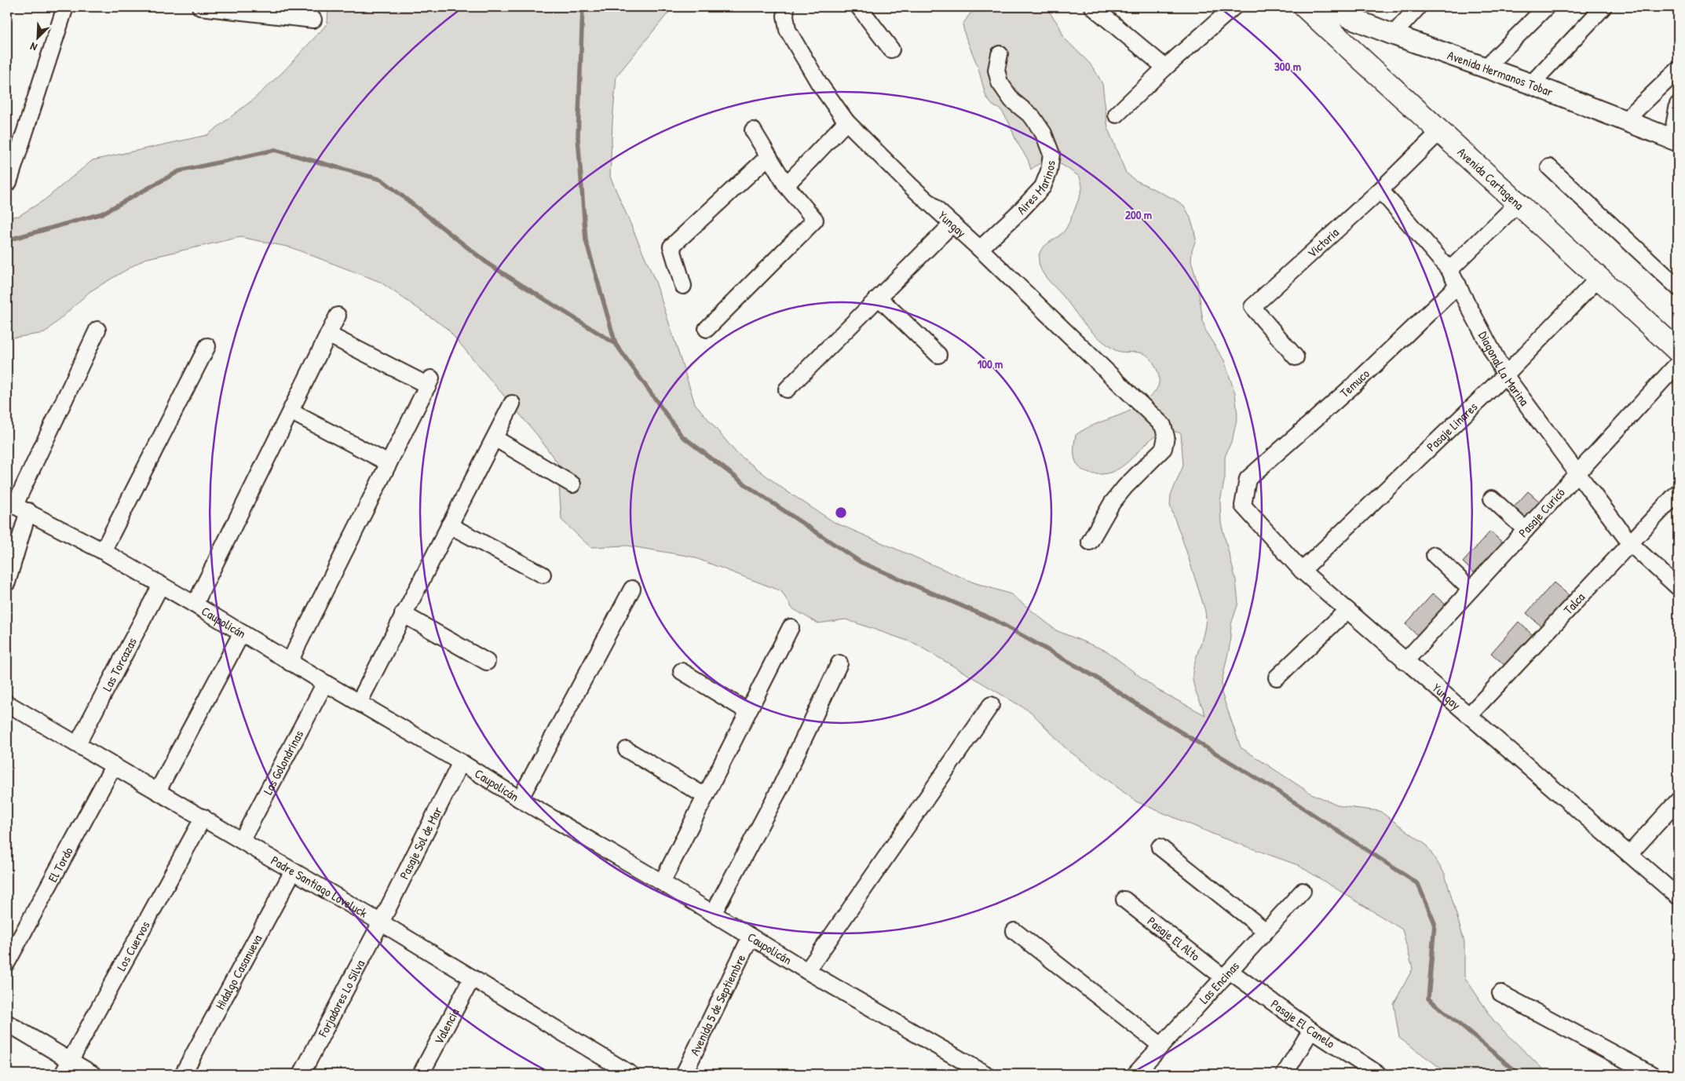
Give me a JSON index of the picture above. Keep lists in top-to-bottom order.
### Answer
{
  "streets": {
    "main road": ["Avenida Cartagena"],
    "street": [
      "Avenida Hermanos Tobar",
      "Aires Marinos",
      "Yungay",
      "Victoria",
      "Diagonal La Marina",
      "Temuco",
      "Pasaje Linares",
      "Pasaje Curicó",
      "Talca",
      "Caupolicán",
      "Las Torcazas",
      "Las Golondrinas",
      "Pasaje Sol de Mar",
      "El Tordo",
      "Padre Santiago Loveluck",
      "Pasaje El Alto",
      "Los Cuervos",
      "Hidalgo Casanueva",
      "Las Encinas",
      "Forjadores Lo Silva",
      "Avenida 5 de Septiembre",
      "Pasaje El Canelo",
      "Valencia"
    ]
  },
  "crossings": [
    ["Avenida Cartagena", "Victoria"],
    ["Avenida Cartagena", "Pasaje Linares"],
    ["Aires Marinos", "Yungay"],
    ["Yungay", "Temuco"],
    ["Yungay", "Pasaje Linares"],
    ["Yungay", "Pasaje Curicó"],
    ["Yungay", "Talca"],
    ["Victoria", "Diagonal La Marina"],
    ["Diagonal La Marina", "Temuco"],
    ["Diagonal La Marina", "Pasaje Linares"],
    ["Diagonal La Marina", "Pasaje Curicó"],
    ["Diagonal La Marina", "Talca"],
    ["Caupolicán", "Las Torcazas"],
    ["Caupolicán", "Las Golondrinas"],
    ["Caupolicán", "Pasaje Sol de Mar"],
    ["Caupolicán", "Avenida 5 de Septiembre"],
    ["Las Torcazas", "Padre Santiago Loveluck"],
    ["Las Golondrinas", "Padre Santiago Loveluck"],
    ["Pasaje Sol de Mar", "Padre Santiago Loveluck"],
    ["Pasaje Sol de Mar", "Forjadores Lo Silva"],
    ["El Tordo", "Padre Santiago Loveluck"],
    ["Padre Santiago Loveluck", "Los Cuervos"],
    ["Padre Santiago Loveluck", "Hidalgo Casanueva"],
    ["Padre Santiago Loveluck", "Forjadores Lo Silva"],
    ["Padre Santiago Loveluck", "Valencia"],
    ["Pasaje El Alto", "Las Encinas"],
    ["Pasaje El Alto", "Pasaje El Canelo"],
    ["Las Encinas", "Pasaje El Canelo"]
  ],
  "north": "bottom left",
  "rings": ["300 m", "200 m", "100 m"]
}
